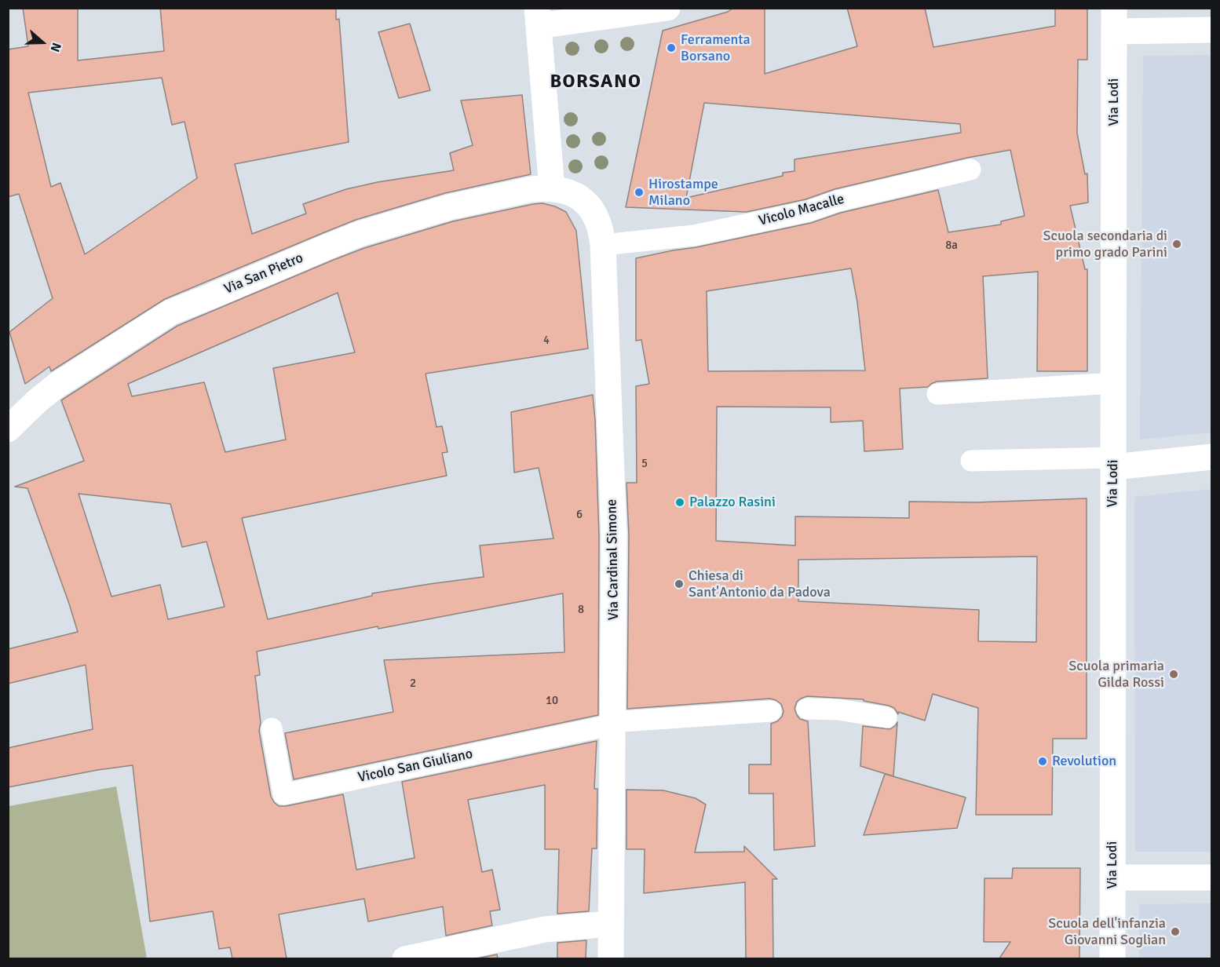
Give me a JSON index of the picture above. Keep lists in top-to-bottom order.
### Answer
{
  "streets": {
    "street": ["Via Lodi", "Via San Pietro", "Via Cardinal Simone"],
    "lane": ["Vicolo Macalle", "Vicolo San Giuliano"]
  },
  "crossings": [
    ["Vicolo Macalle", "Via Cardinal Simone"],
    ["Via San Pietro", "Via Cardinal Simone"],
    ["Via Cardinal Simone", "Vicolo San Giuliano"]
  ],
  "districts": ["BORSANO"],
  "places": [
    "Ferramenta Borsano",
    "Hirostampe Milano",
    "Scuola secondaria di primo grado Parini",
    "Palazzo Rasini",
    "Chiesa di Sant'Antonio da Padova",
    "Scuola primaria Gilda Rossi",
    "Revolution",
    "Scuola dell'infanzia Giovanni Soglian"
  ],
  "house_numbers": [
    "8a",
    "4",
    "5",
    "6",
    "8",
    "2",
    "10"
  ],
  "north": "right"
}
